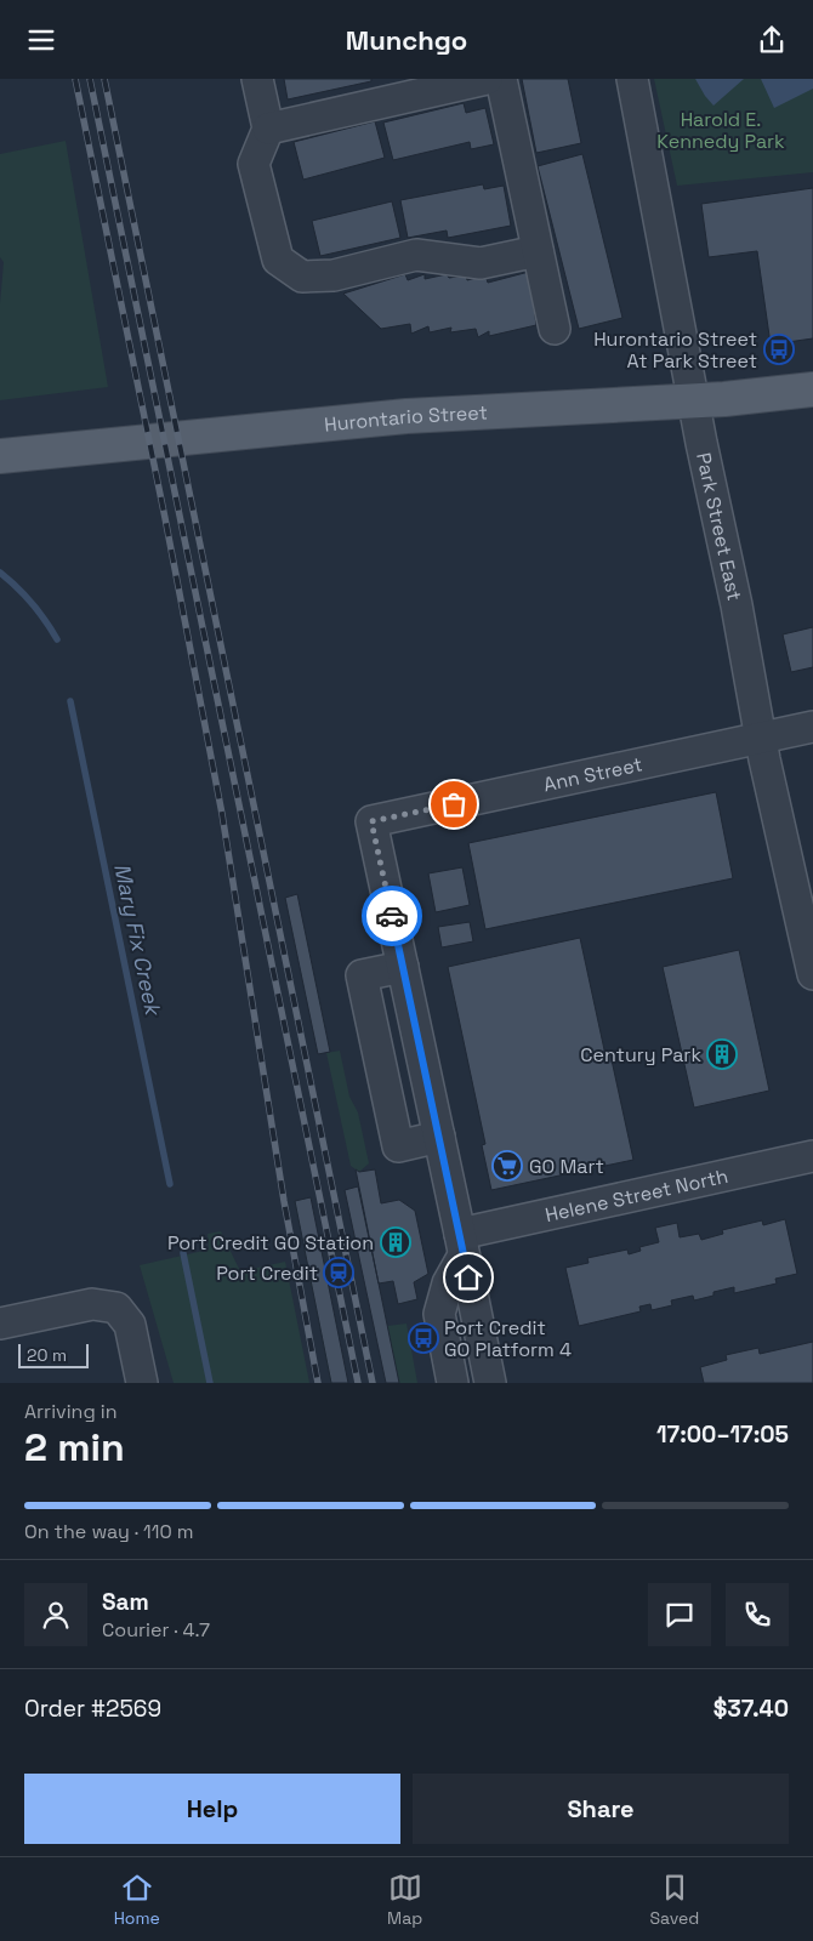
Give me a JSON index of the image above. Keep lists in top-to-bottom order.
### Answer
{
  "streets": {
    "main road": ["Hurontario Street"],
    "street": ["Park Street East", "Ann Street", "Helene Street North"]
  },
  "crossings": [
    ["Hurontario Street", "Park Street East"],
    ["Park Street East", "Ann Street"]
  ],
  "water": ["Mary Fix Creek"],
  "parks": ["Harold E. Kennedy Park"],
  "places": {
    "bus stop": ["Hurontario Street At Park Street", "Port Credit GO Platform 4"],
    "building": ["Century Park", "Port Credit GO Station"],
    "supermarket": ["GO Mart"],
    "station": ["Port Credit"]
  },
  "scale_bar": "20 m",
  "page": {
    "header": "Munchgo",
    "scale": "20 m",
    "heading": ["2 min", "Arriving in", "17:00–17:05"],
    "panel": [
      "Sam",
      "Courier · 4.7",
      "Order #2569",
      "$37.40"
    ],
    "bar": "On the way · 110 m",
    "buttons": ["Help", "Share"],
    "tabs": ["Home", "Map", "Saved"]
  }
}
